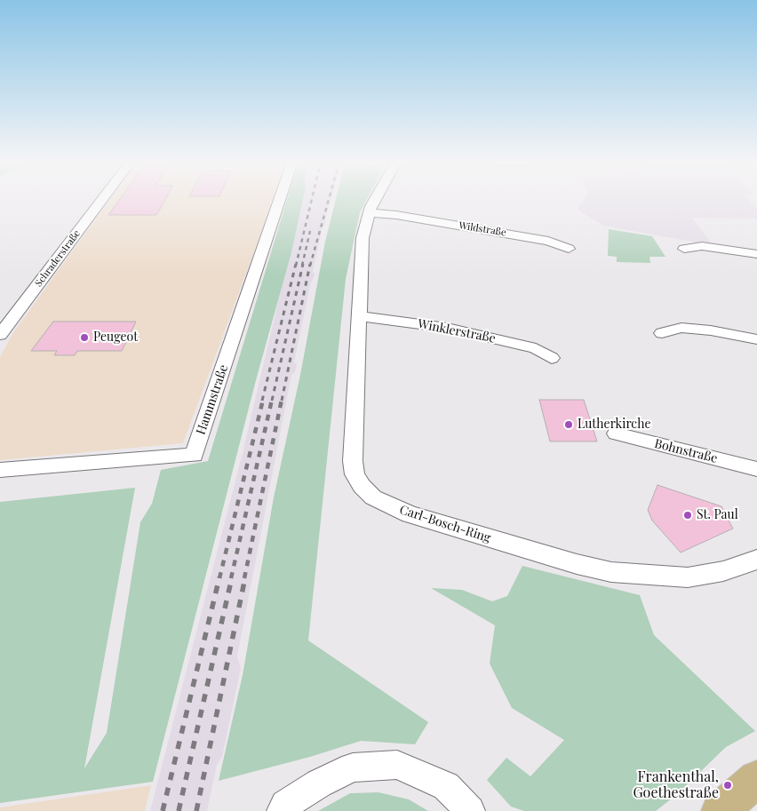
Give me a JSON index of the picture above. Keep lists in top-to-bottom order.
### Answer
{
  "streets": {
    "street": [
      "Wildstraße",
      "Schraderstraße",
      "Winklerstraße",
      "Hammstraße",
      "Bohnstraße",
      "Carl-Bosch-Ring"
    ]
  },
  "crossings": [
    ["Wildstraße", "Carl-Bosch-Ring"],
    ["Winklerstraße", "Carl-Bosch-Ring"]
  ],
  "places": [
    "Peugeot",
    "Lutherkirche",
    "St. Paul",
    "Frankenthal, Goethestraße"
  ]
}
